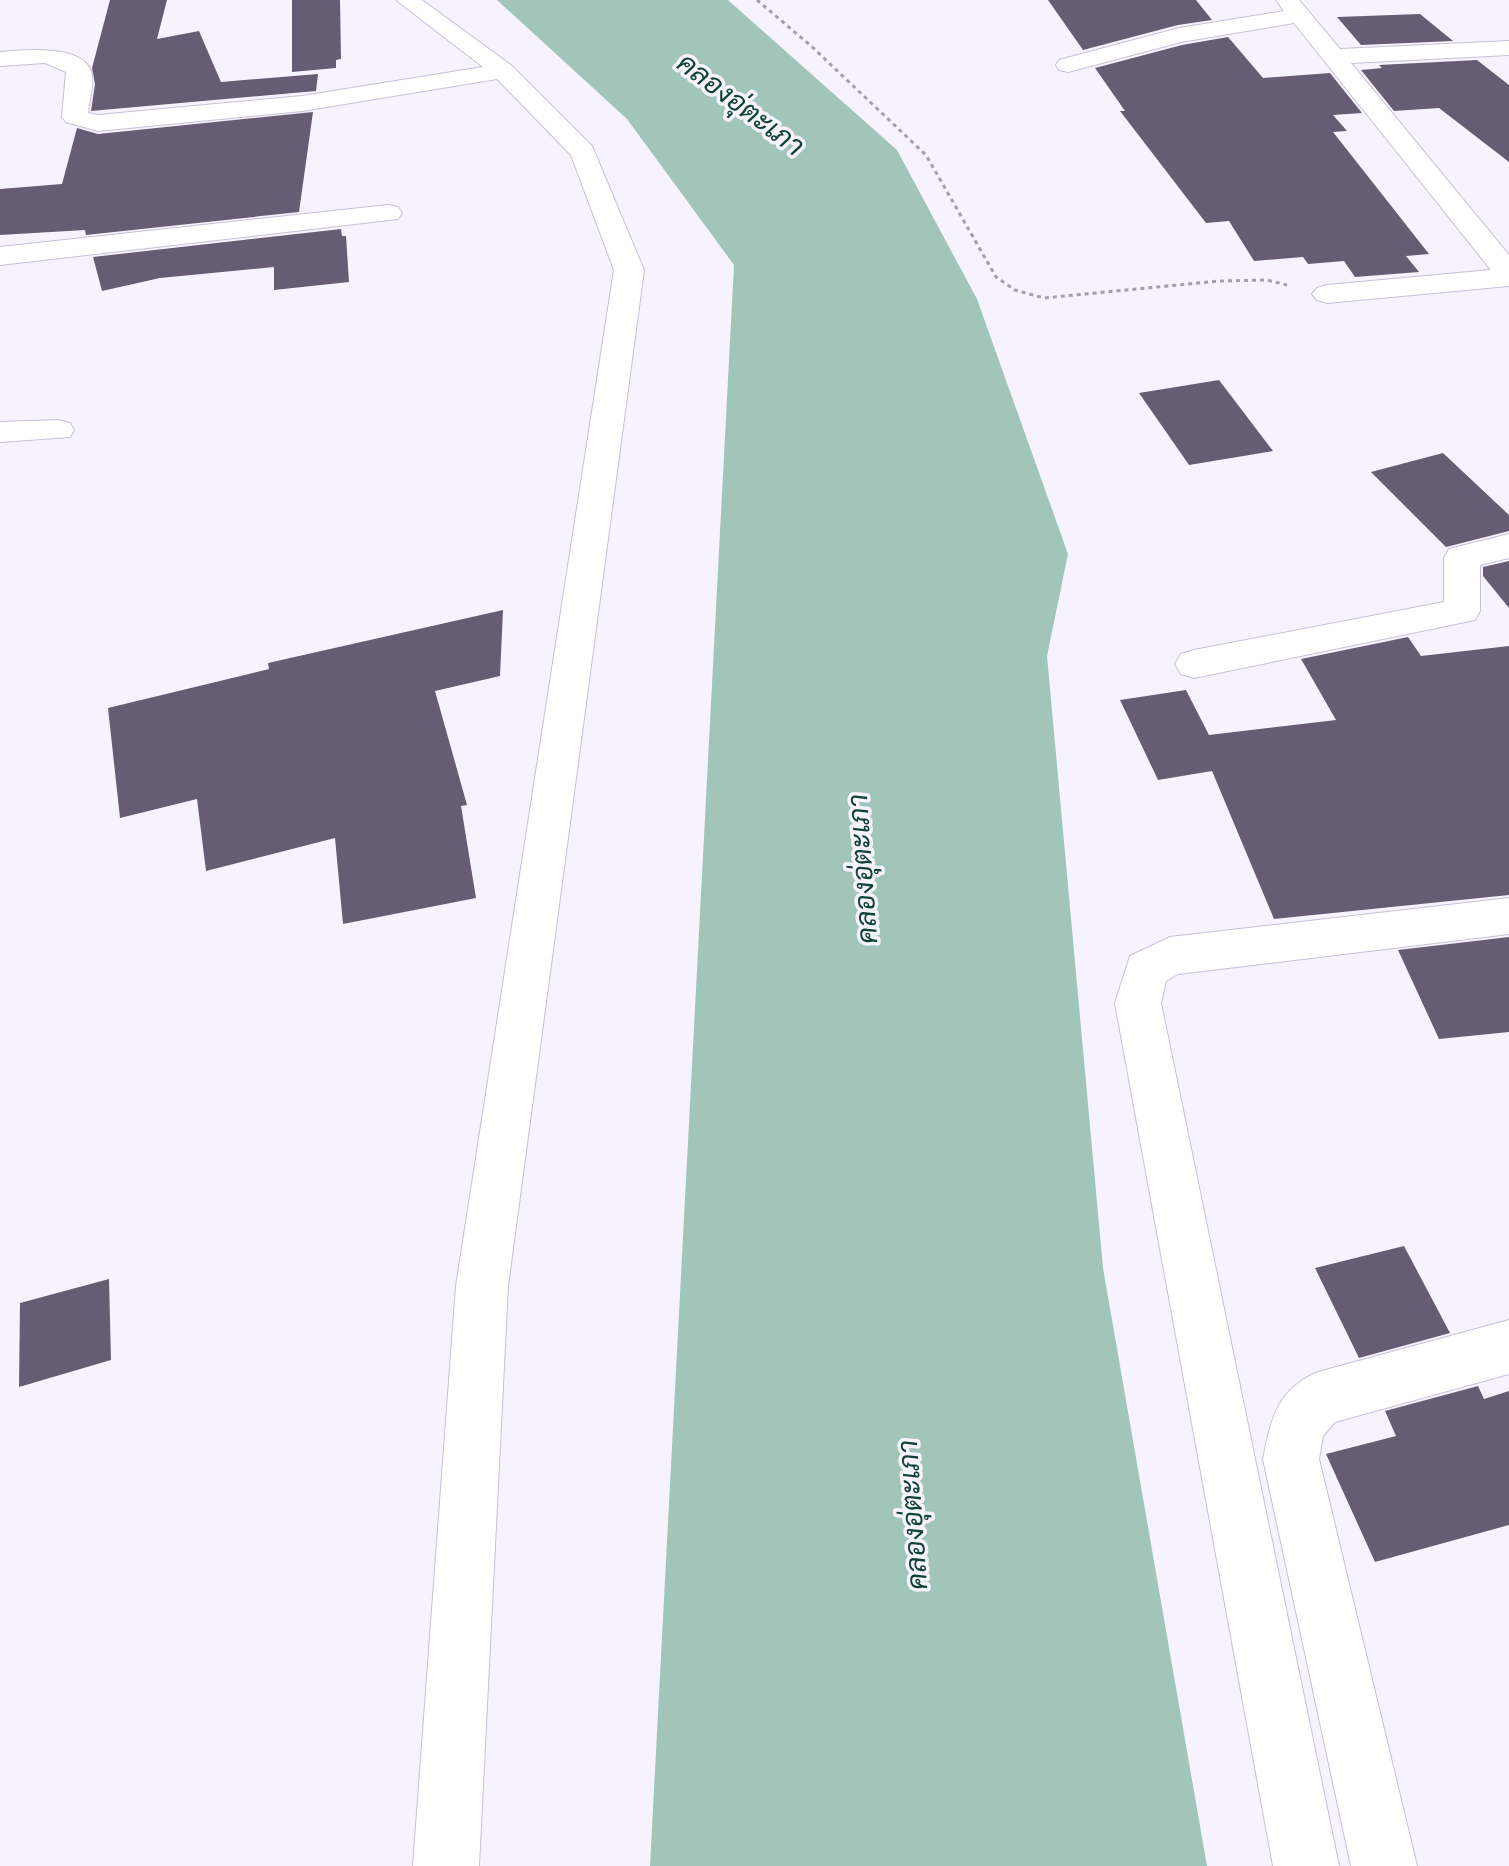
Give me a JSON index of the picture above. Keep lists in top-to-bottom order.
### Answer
{
  "water": ["คลองอุ่ตะเภา"]
}
